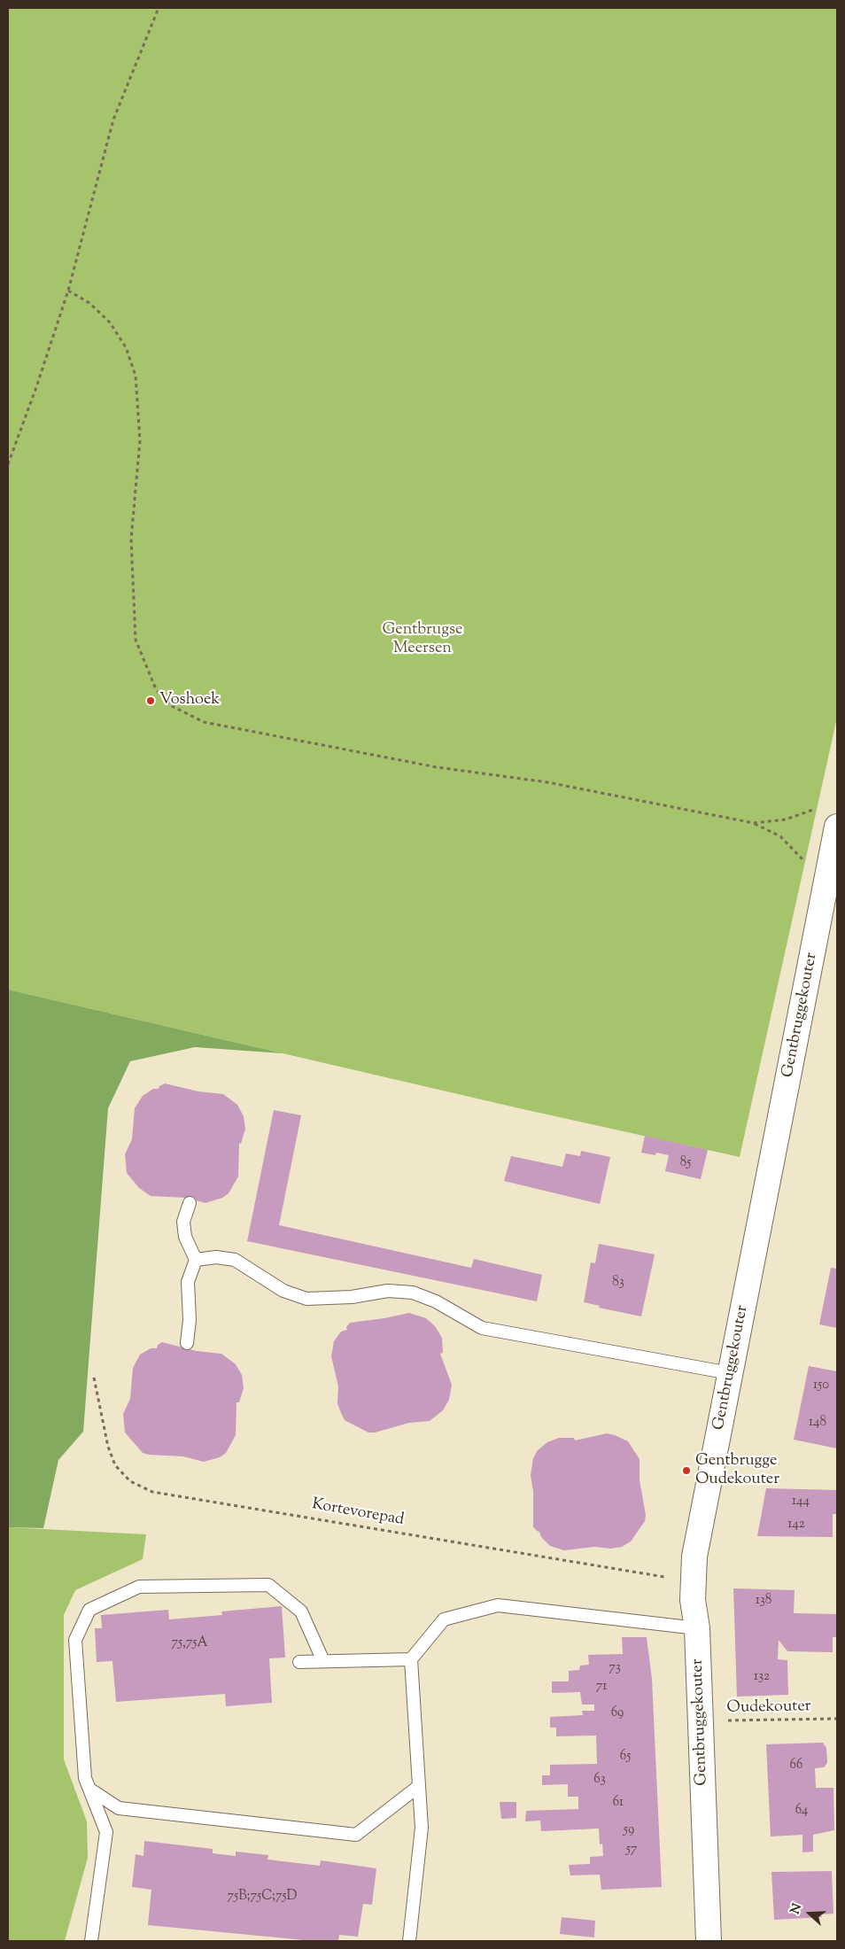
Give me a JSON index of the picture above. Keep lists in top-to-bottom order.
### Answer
{
  "streets": {
    "street": ["Gentbruggekouter"],
    "path": ["Kortevorepad", "Oudekouter"]
  },
  "crossings": [
    ["Gentbruggekouter", "Kortevorepad"],
    ["Gentbruggekouter", "Oudekouter"]
  ],
  "parks": ["Gentbrugse Meersen"],
  "places": ["Voshoek", "Gentbrugge Oudekouter"],
  "house_numbers": [
    "85",
    "83",
    "150",
    "148",
    "144",
    "142",
    "138",
    "75,75A",
    "73",
    "132",
    "71",
    "69",
    "65",
    "66",
    "63",
    "61",
    "64",
    "59",
    "57",
    "75B;75C;75D"
  ],
  "north": "left"
}
